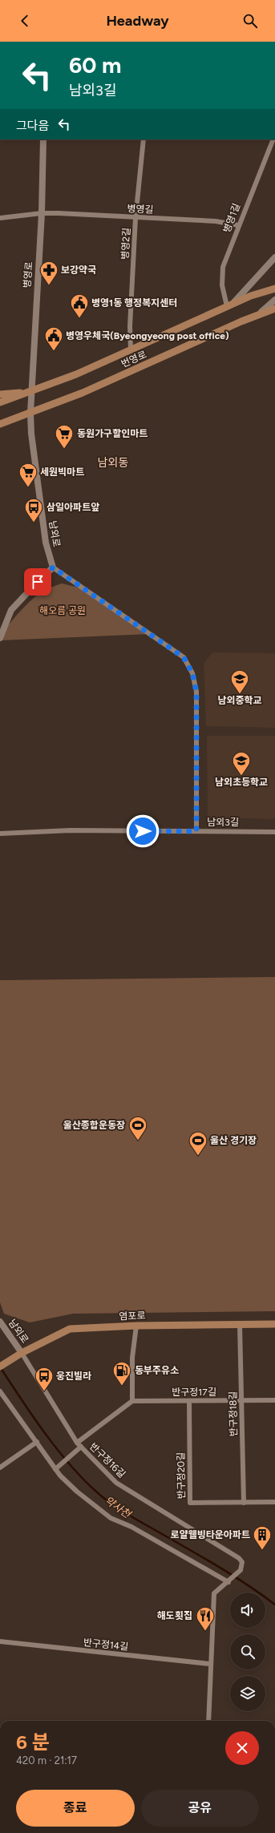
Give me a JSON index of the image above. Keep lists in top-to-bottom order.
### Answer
{
  "streets": {
    "main road": ["번영로", "염포로"],
    "street": [
      "병영길",
      "병영1길",
      "병영2길",
      "병영로",
      "남외로",
      "남외3길",
      "반구정17길",
      "반구정18길",
      "반구정16길",
      "반구정20길",
      "반구정14길"
    ]
  },
  "crossings": [
    ["병영길", "병영1길"],
    ["병영길", "병영2길"],
    ["병영길", "병영로"],
    ["병영1길", "번영로"],
    ["병영2길", "번영로"],
    ["병영로", "번영로"],
    ["병영로", "남외로"],
    ["번영로", "남외로"],
    ["남외로", "남외3길"],
    ["남외로", "염포로"],
    ["남외로", "반구정16길"],
    ["염포로", "반구정18길"],
    ["염포로", "반구정16길"],
    ["반구정17길", "반구정18길"],
    ["반구정17길", "반구정20길"],
    ["반구정18길", "반구정20길"]
  ],
  "districts": ["남외동"],
  "water": ["약사천"],
  "parks": ["해오름 공원"],
  "places": {
    "pharmacy": ["보강약국"],
    "public building": ["병영1동 행정복지센터", "병영우체국(Byeongyeong post office)"],
    "supermarket": ["동원가구할인마트", "세원빅마트"],
    "bus stop": ["삼일아파트앞", "웅진빌라"],
    "school or university": ["남외중학교", "남외초등학교"],
    "sports": ["울산종합운동장", "울산 경기장"],
    "fuel station": ["동부주유소"],
    "building": ["로얄웰빙타운아파트"],
    "restaurant": ["해도횟집"]
  },
  "page": {
    "header": "Headway",
    "turn": ["60 m", "남외3길"],
    "then": "그다음",
    "heading": ["6 분", "420 m · 21:17"],
    "buttons": ["종료", "공유"]
  }
}
